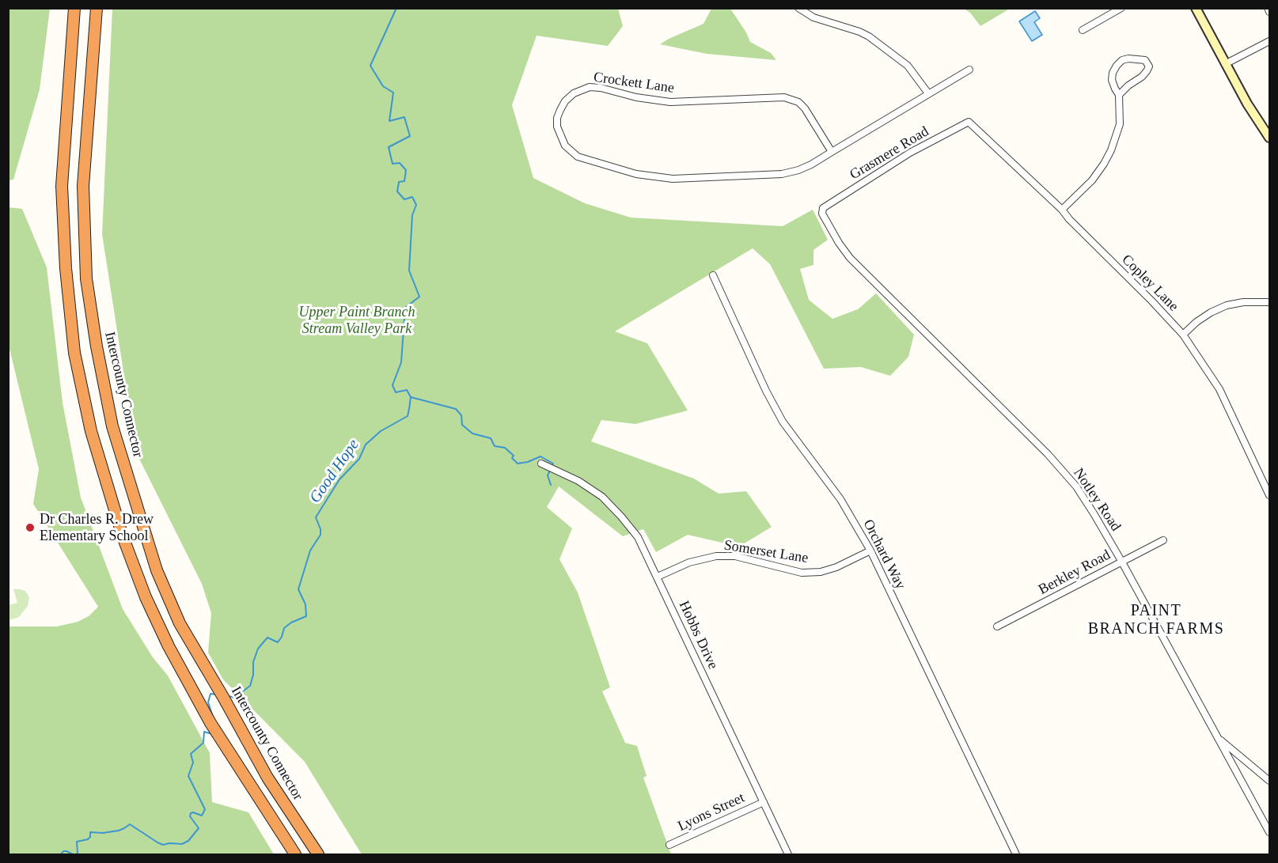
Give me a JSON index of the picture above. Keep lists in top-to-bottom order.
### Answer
{
  "streets": {
    "highway": ["Intercounty Connector"],
    "street": [
      "Crockett Lane",
      "Grasmere Road",
      "Copley Lane",
      "Notley Road",
      "Somerset Lane",
      "Orchard Way",
      "Berkley Road",
      "Hobbs Drive",
      "Lyons Street"
    ]
  },
  "crossings": [
    ["Grasmere Road", "Copley Lane"],
    ["Grasmere Road", "Notley Road"],
    ["Notley Road", "Berkley Road"],
    ["Somerset Lane", "Orchard Way"],
    ["Somerset Lane", "Hobbs Drive"],
    ["Hobbs Drive", "Lyons Street"]
  ],
  "districts": ["PAINT BRANCH FARMS"],
  "water": ["Good Hope"],
  "parks": ["Upper Paint Branch Stream Valley Park"],
  "places": ["Dr Charles R. Drew Elementary School"]
}
